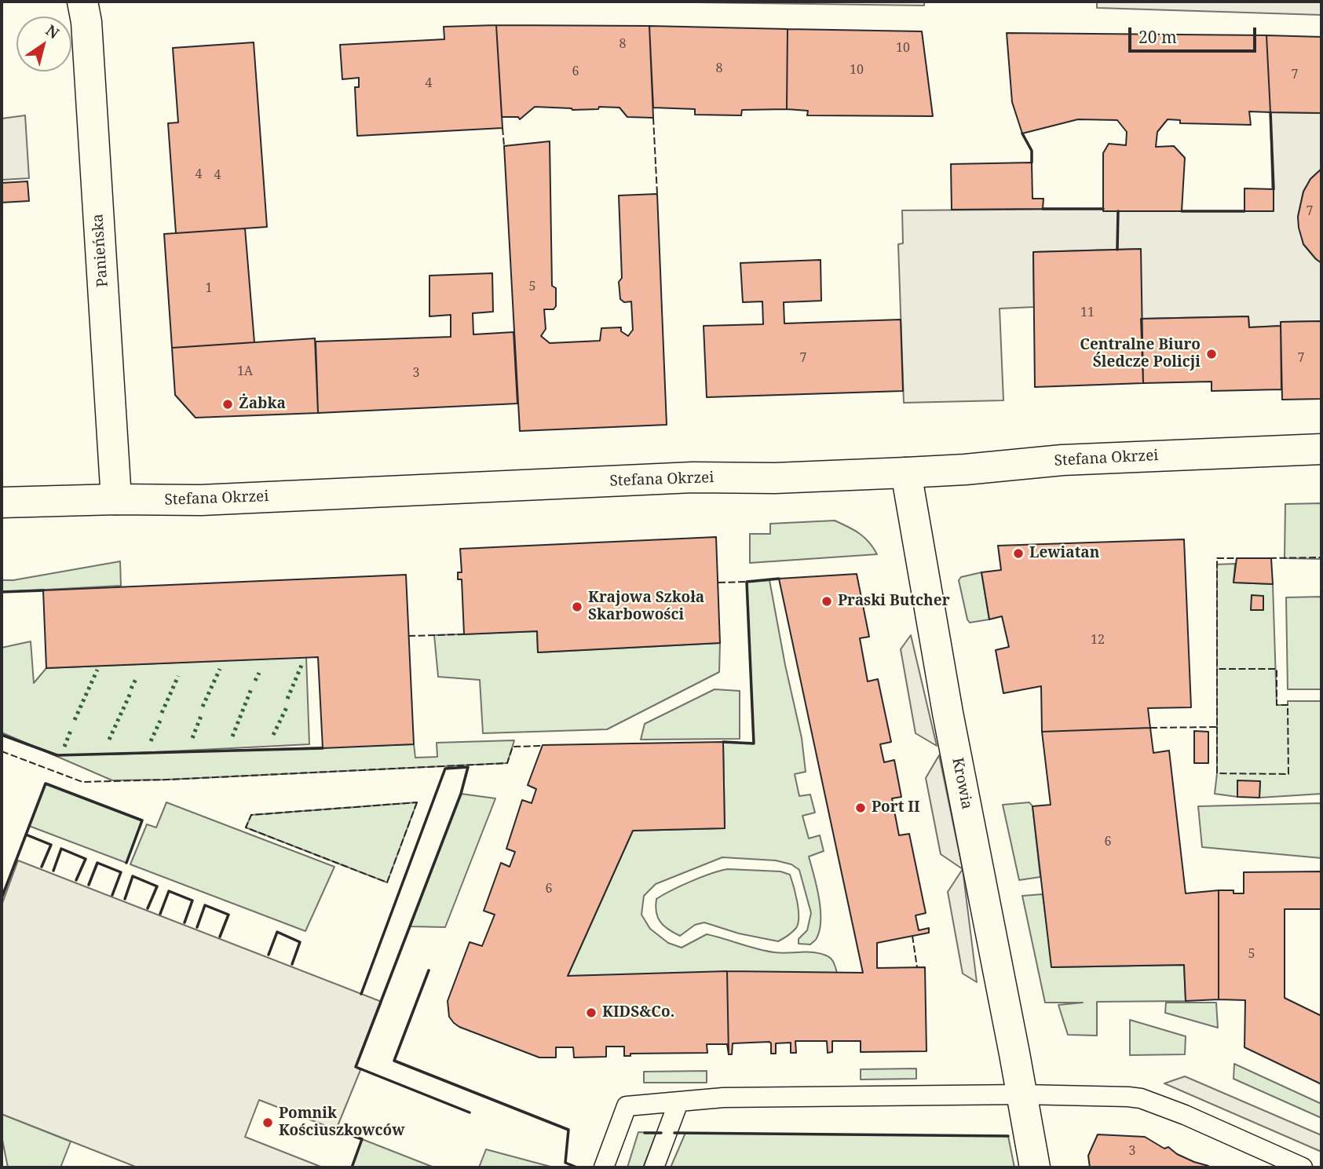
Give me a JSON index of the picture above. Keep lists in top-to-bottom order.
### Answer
{
  "streets": {
    "street": ["Panieńska", "Stefana Okrzei", "Krowia"]
  },
  "crossings": [
    ["Panieńska", "Stefana Okrzei"],
    ["Stefana Okrzei", "Krowia"]
  ],
  "places": [
    "Centralne Biuro Śledcze Policji",
    "Żabka",
    "Lewiatan",
    "Praski Butcher",
    "Krajowa Szkoła Skarbowości",
    "Port II",
    "KIDS&Co.",
    "Pomnik Kościuszkowców"
  ],
  "house_numbers": [
    "8",
    "10",
    "8",
    "10",
    "6",
    "7",
    "4",
    "4",
    "4",
    "7",
    "5",
    "1",
    "11",
    "7",
    "7",
    "1A",
    "3",
    "12",
    "6",
    "6",
    "5",
    "3"
  ],
  "scale_bar": "20 m",
  "north": "top right"
}
